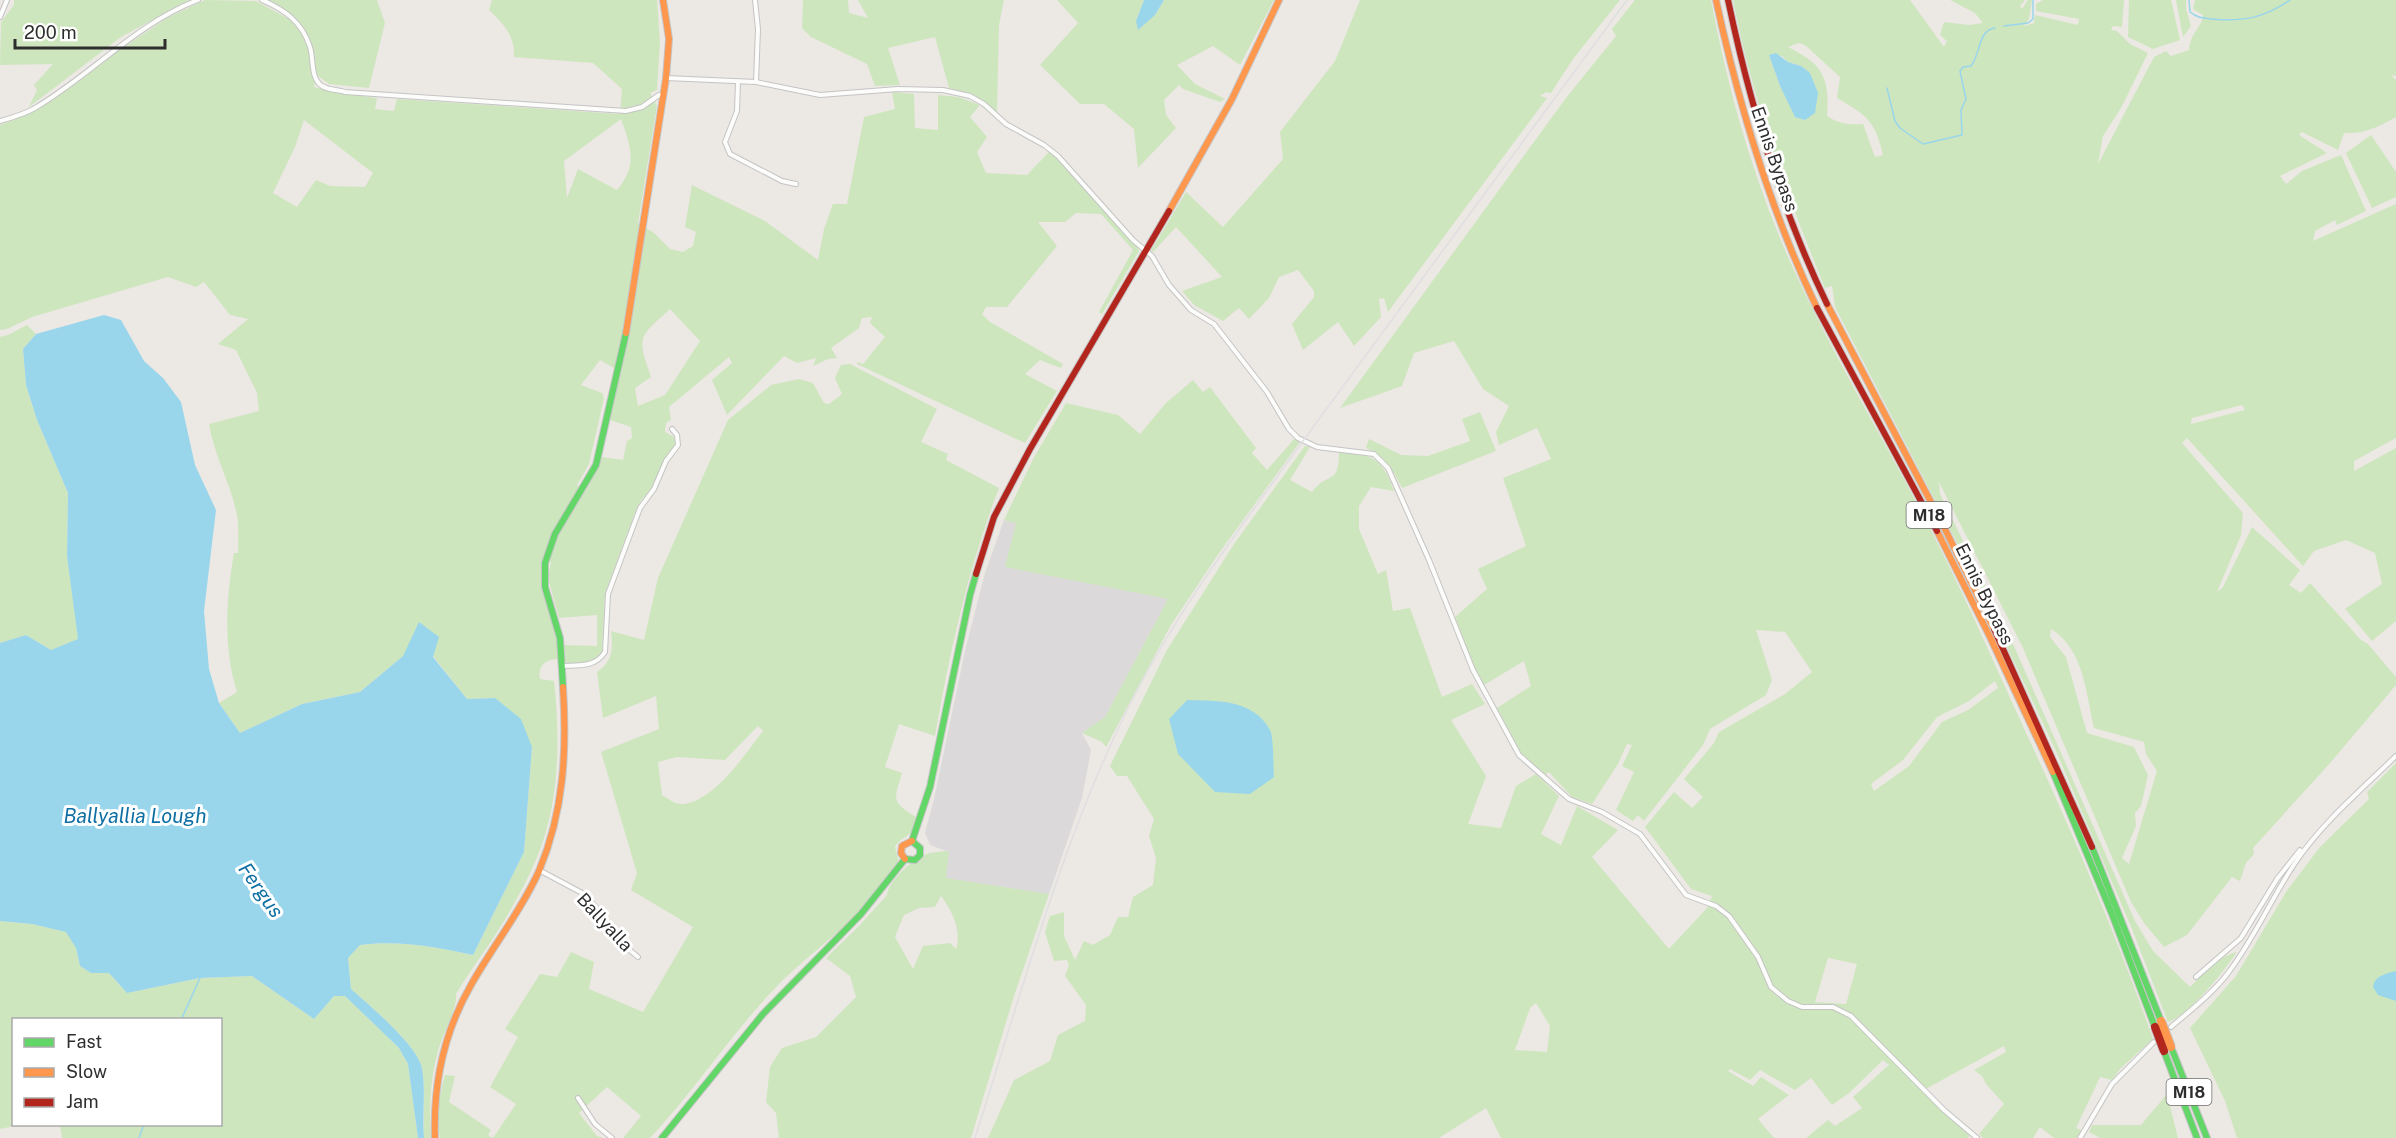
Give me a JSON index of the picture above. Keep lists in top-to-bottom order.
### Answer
{
  "streets": {
    "main road": ["Ennis Bypass", "M18"],
    "street": ["Ballyalla"]
  },
  "water": ["Ballyallia Lough", "Fergus"],
  "legend": ["Fast", "Slow", "Jam"],
  "scale_bar": "200 m"
}
